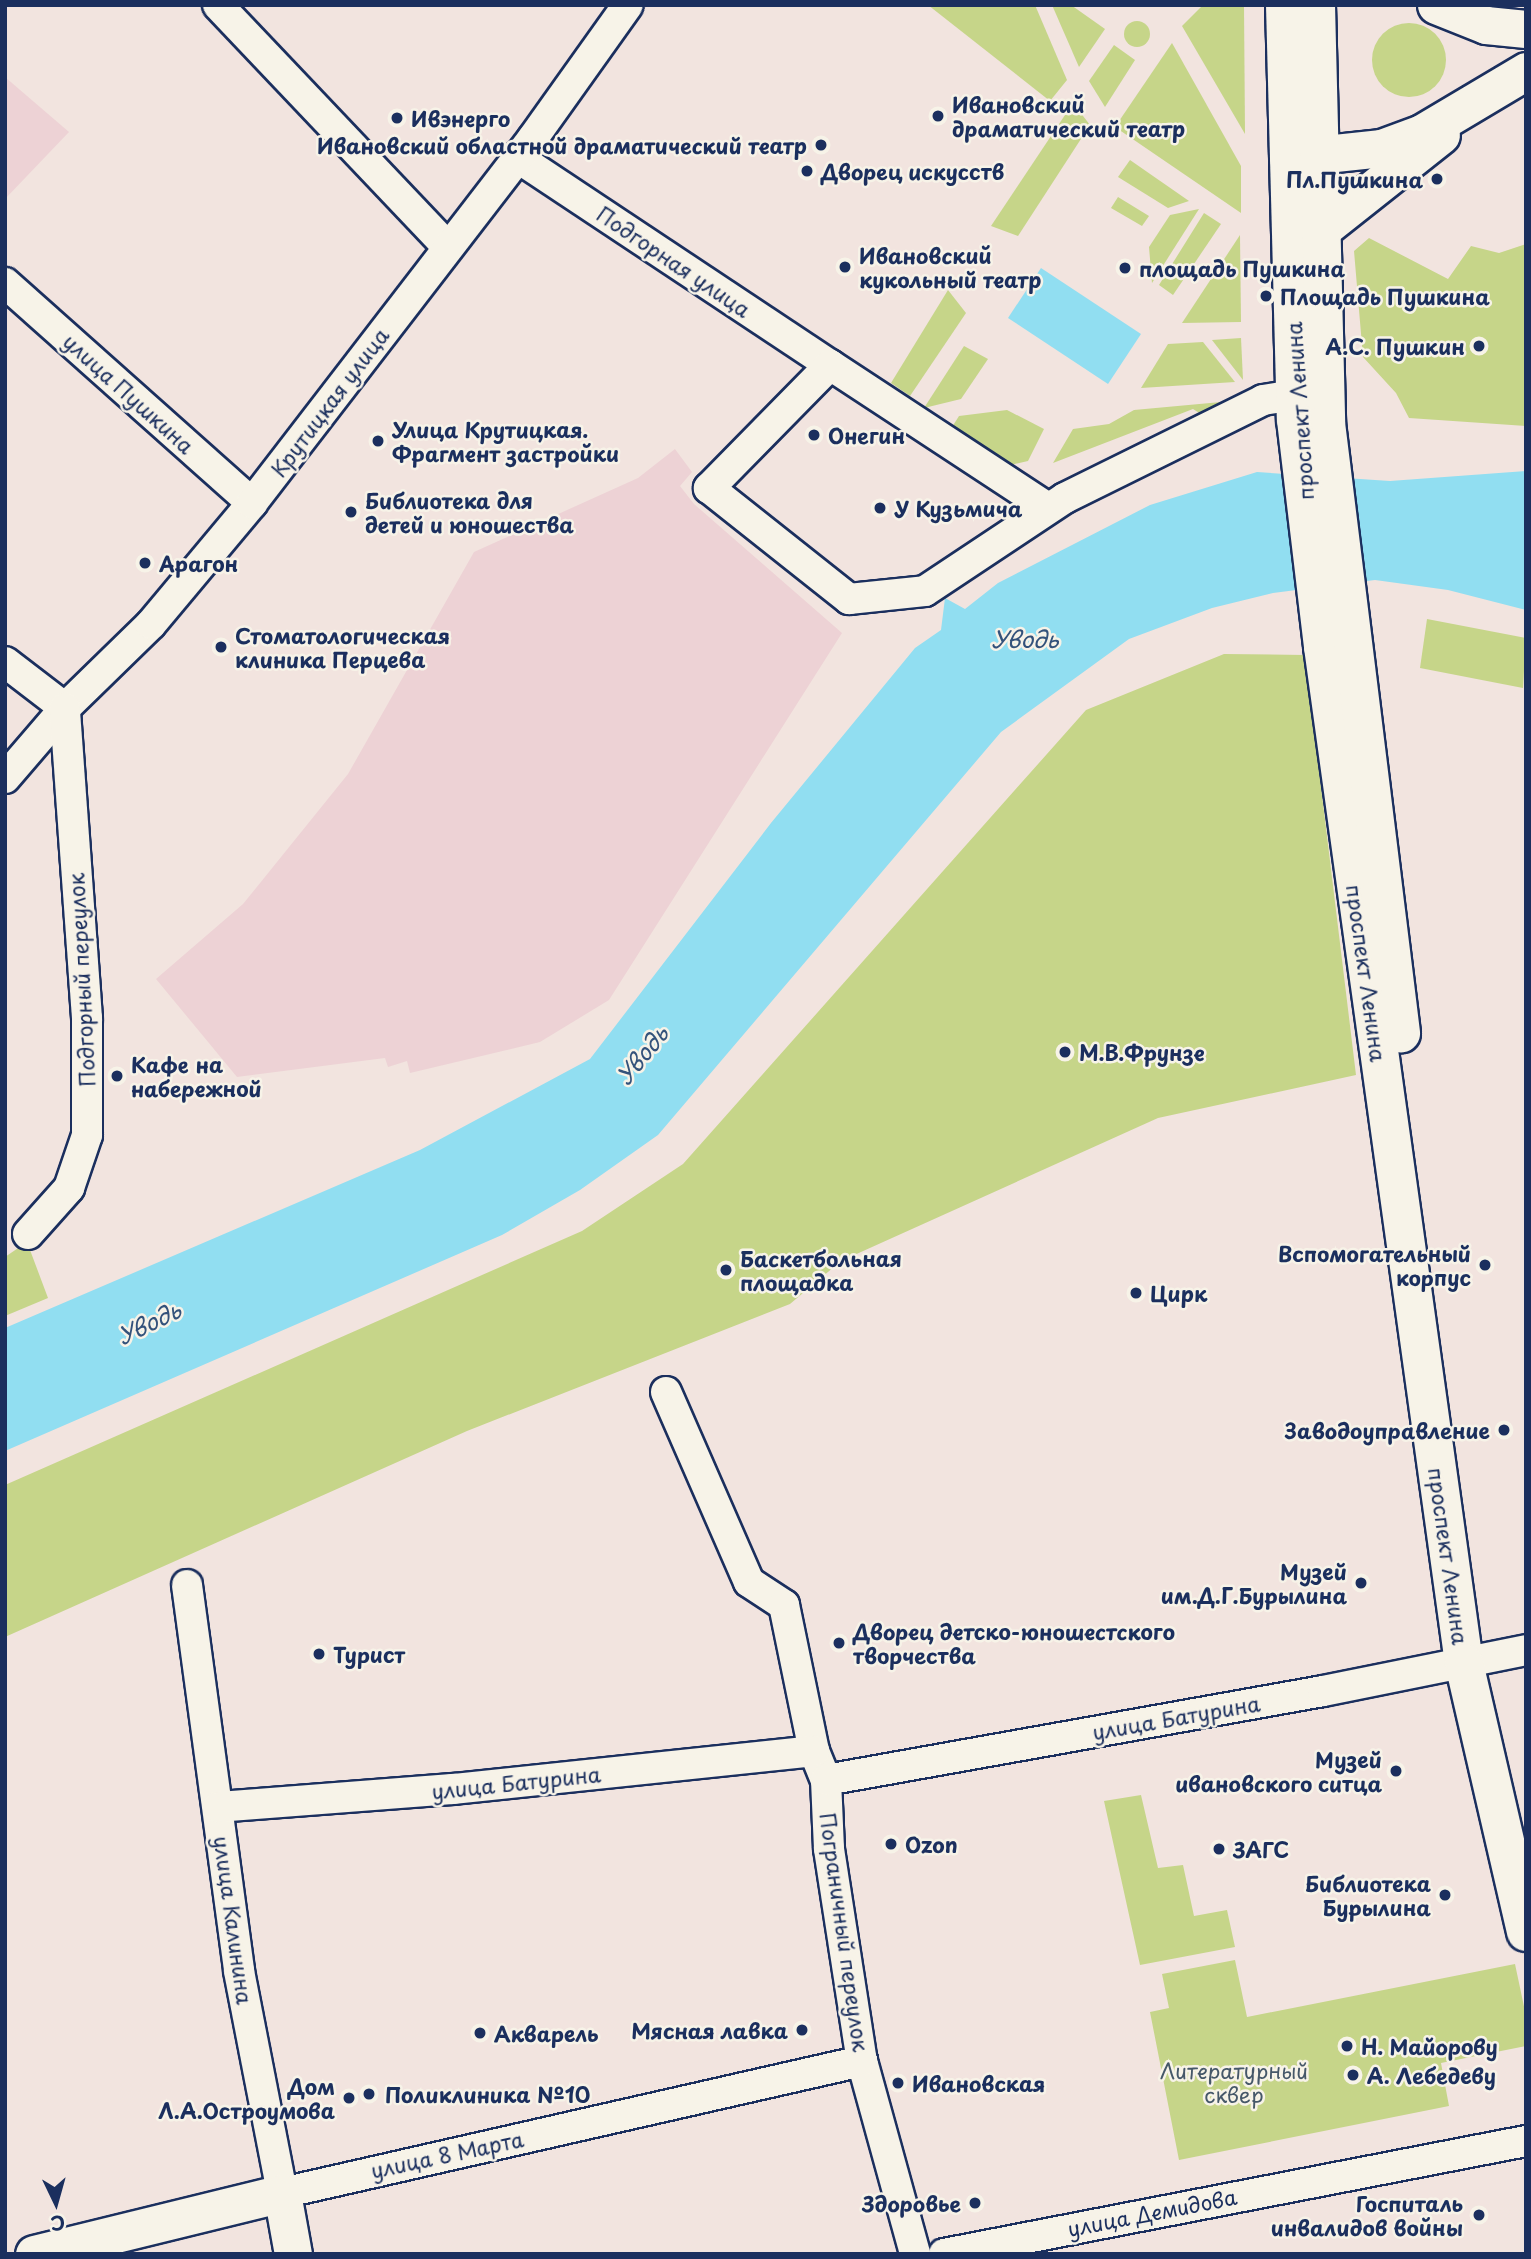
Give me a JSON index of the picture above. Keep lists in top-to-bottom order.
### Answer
{
  "streets": {
    "highway": ["проспект Ленина"],
    "main road": ["улица Калинина", "улица 8 Марта"],
    "street": [
      "Подгорная улица",
      "улица Пушкина",
      "Крутицкая улица",
      "Подгорный переулок",
      "улица Батурина",
      "Пограничный переулок",
      "улица Демидова"
    ]
  },
  "crossings": [
    ["Подгорная улица", "Крутицкая улица"],
    ["улица Пушкина", "Крутицкая улица"],
    ["Крутицкая улица", "Подгорный переулок"],
    ["проспект Ленина", "улица Батурина"],
    ["улица Батурина", "улица Калинина"],
    ["улица Батурина", "Пограничный переулок"],
    ["улица Калинина", "улица 8 Марта"],
    ["Пограничный переулок", "улица 8 Марта"]
  ],
  "water": ["Уводь"],
  "parks": ["Литературный сквер"],
  "places": [
    "Ивановский драматический театр",
    "Ивэнерго",
    "Ивановский областной драматический театр",
    "Дворец искусств",
    "Пл.Пушкина",
    "Ивановский кукольный театр",
    "площадь Пушкина",
    "Площадь Пушкина",
    "А.C. Пушкин",
    "Онегин",
    "Улица Крутицкая. Фрагмент застройки",
    "У Кузьмича",
    "Библиотека для детей и юношества",
    "Арагон",
    "Стоматологическая клиника Перцева",
    "М.В.Фрунзе",
    "Кафе на набережной",
    "Вспомогательный корпус",
    "Баскетбольная площадка",
    "Цирк",
    "Заводоуправление",
    "Музей им.Д.Г.Бурылина",
    "Дворец детско-юношестского творчества",
    "Турист",
    "Музей ивановского ситца",
    "Ozon",
    "ЗАГС",
    "Библиотека Бурылина",
    "Мясная лавка",
    "Акварель",
    "Н. Майорову",
    "А. Лебедеву",
    "Ивановская",
    "Поликлиника №10",
    "Дом Л.А.Остроумова",
    "Здоровье",
    "Госпиталь инвалидов войны"
  ],
  "north": "bottom"
}
